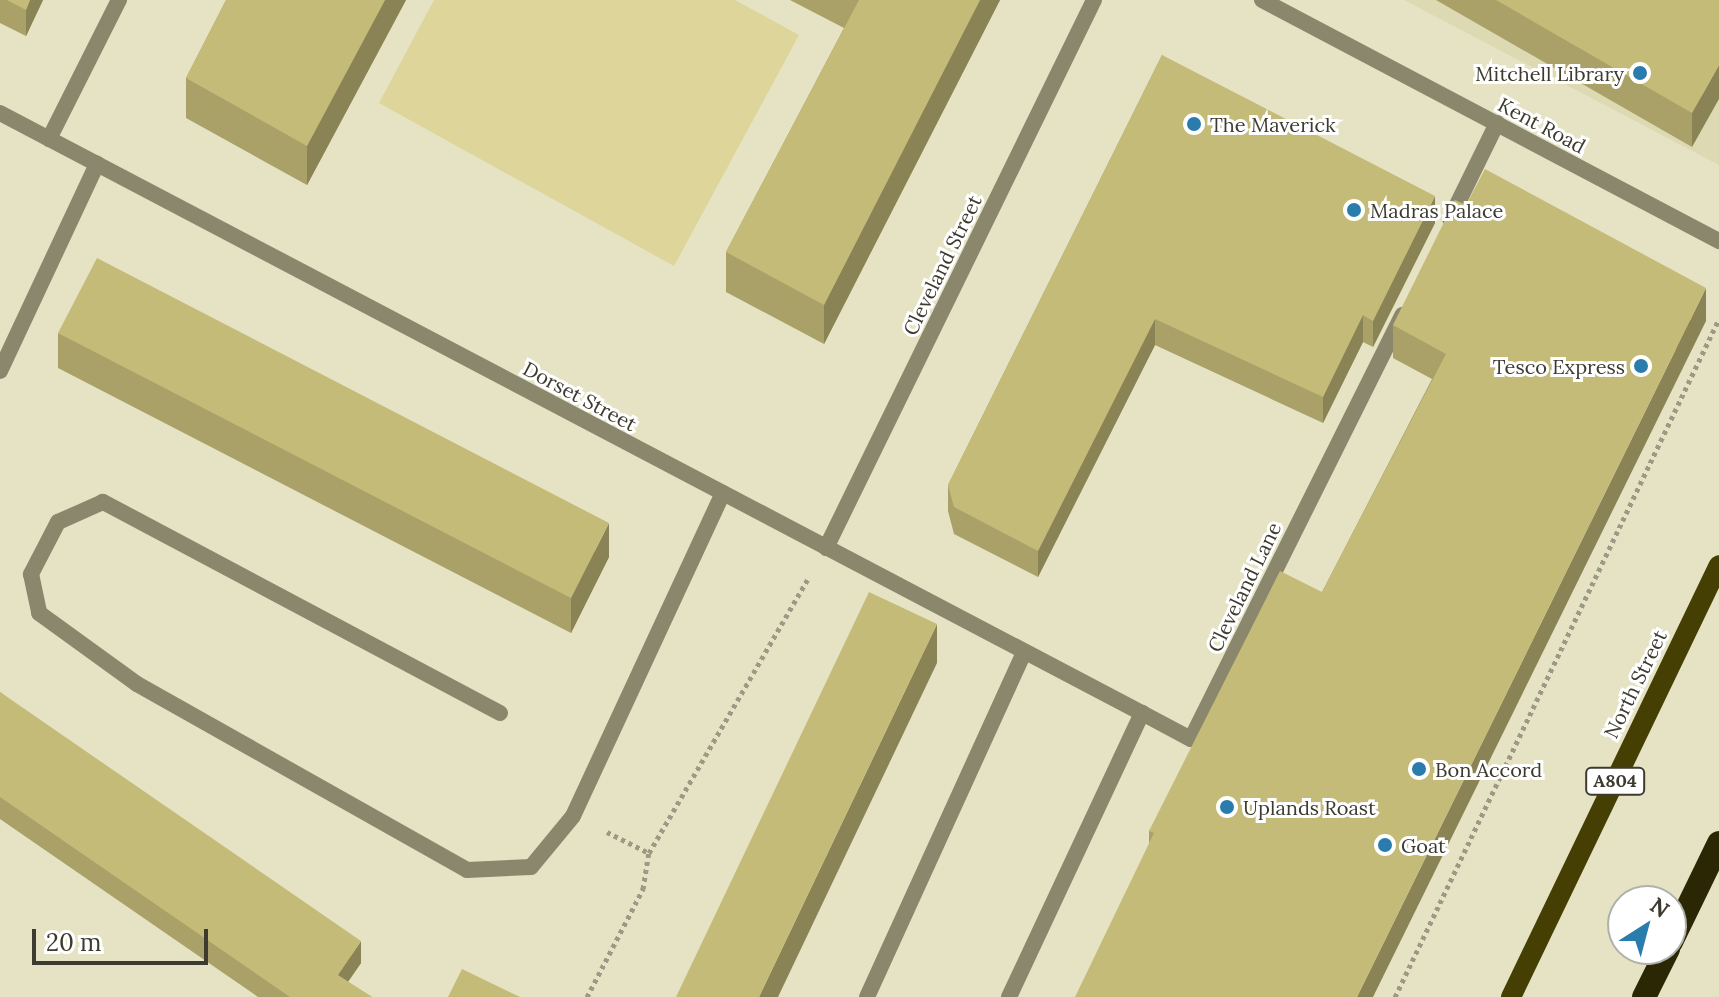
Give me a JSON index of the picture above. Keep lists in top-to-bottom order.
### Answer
{
  "streets": {
    "main road": ["North Street", "A804"],
    "street": [
      "Kent Road",
      "Cleveland Street",
      "Dorset Street",
      "Cleveland Lane"
    ]
  },
  "crossings": [
    ["Cleveland Street", "Dorset Street"],
    ["Dorset Street", "Cleveland Lane"]
  ],
  "places": [
    "Mitchell Library",
    "The Maverick",
    "Madras Palace",
    "Tesco Express",
    "Bon Accord",
    "Uplands Roast",
    "Goat"
  ],
  "scale_bar": "20 m",
  "north": "top right"
}
